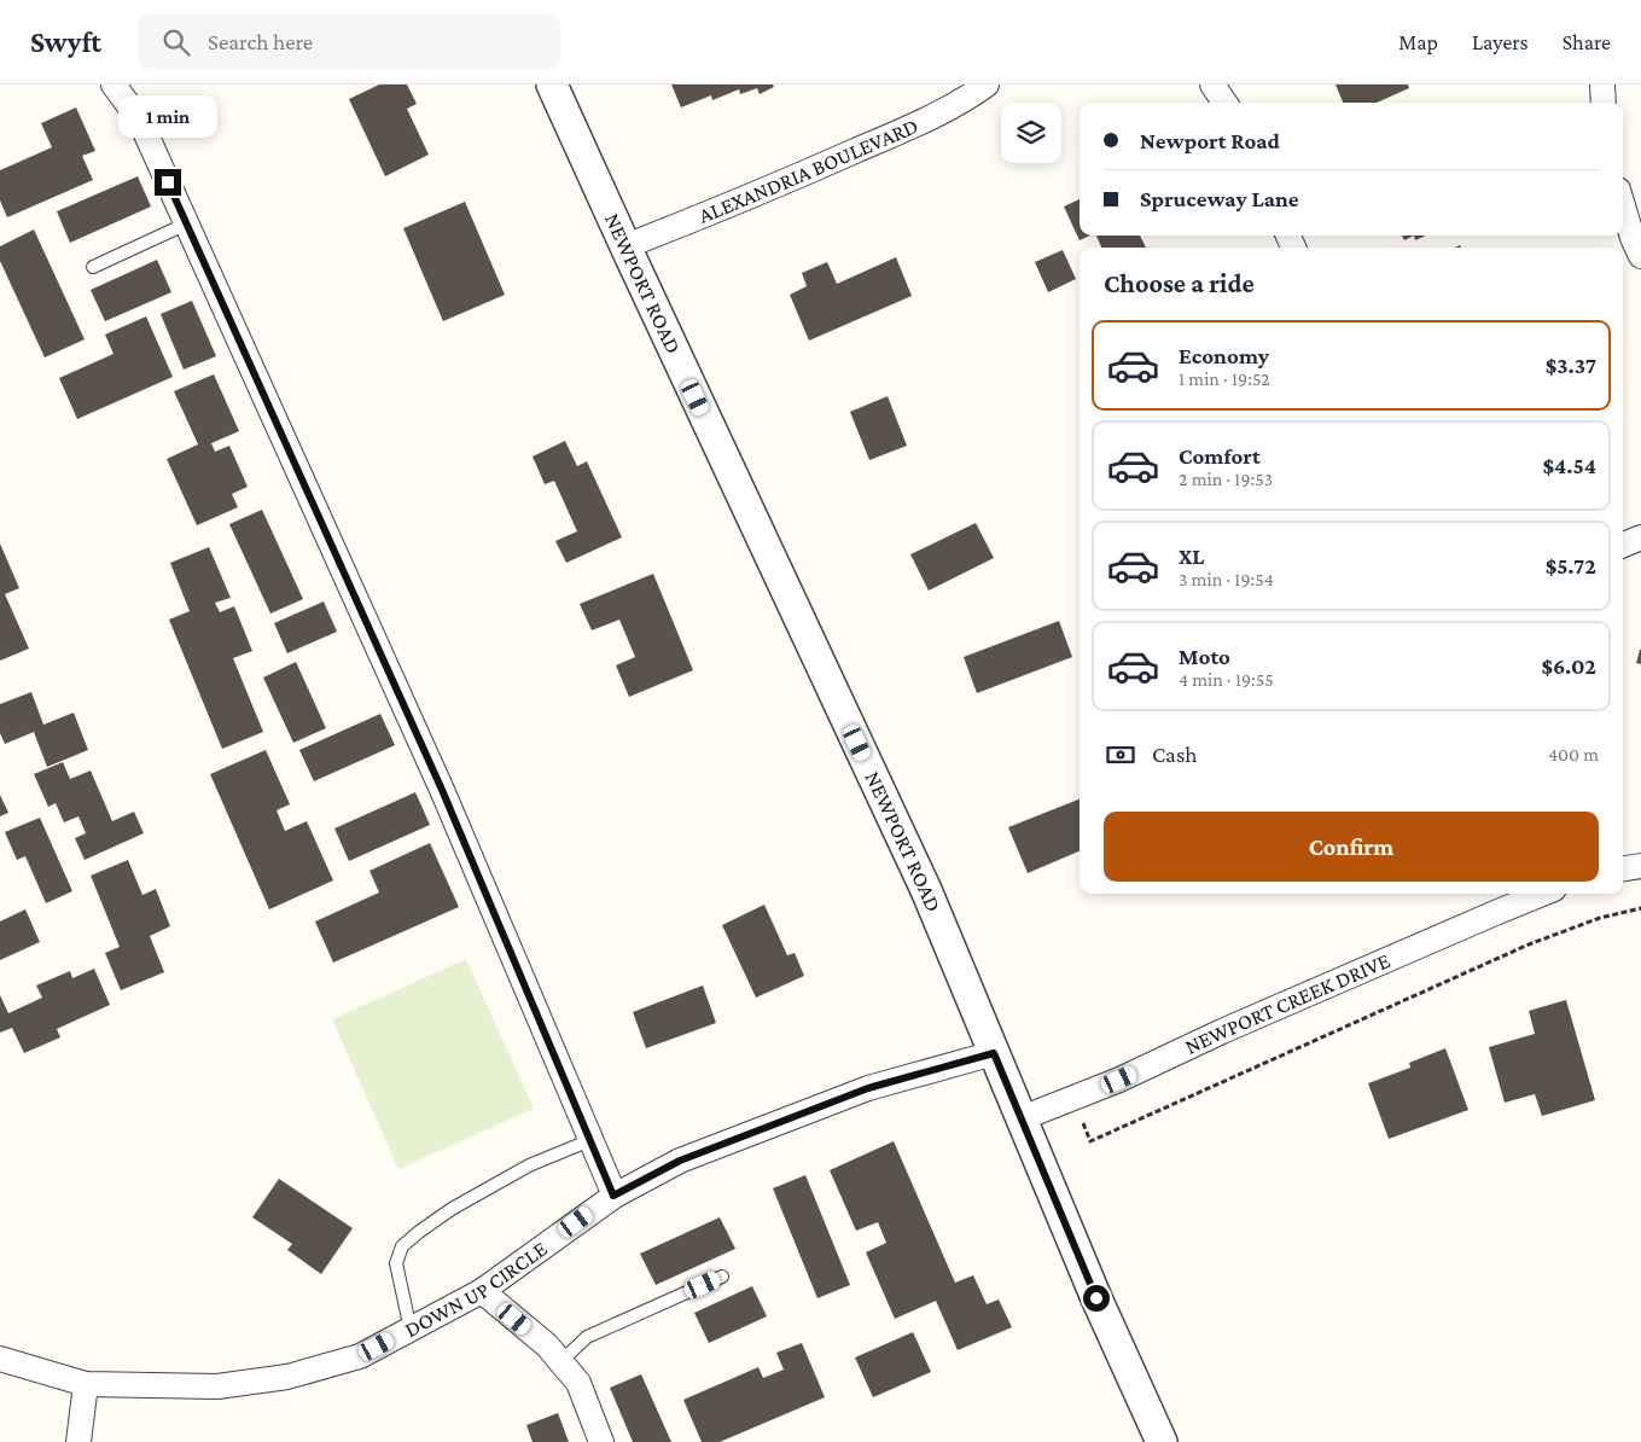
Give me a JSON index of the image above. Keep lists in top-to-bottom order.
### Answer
{
  "streets": {
    "street": [
      "ALEXANDRIA BOULEVARD",
      "NEWPORT ROAD",
      "NEWPORT CREEK DRIVE",
      "DOWN UP CIRCLE"
    ]
  },
  "crossings": [
    ["ALEXANDRIA BOULEVARD", "NEWPORT ROAD"],
    ["NEWPORT ROAD", "NEWPORT CREEK DRIVE"],
    ["NEWPORT ROAD", "DOWN UP CIRCLE"]
  ],
  "page": {
    "header": "Swyft",
    "search": "Search here",
    "nav": ["Map", "Layers", "Share"],
    "bubble": "1 min",
    "banner": ["Newport Road", "Spruceway Lane"],
    "heading": "Choose a ride",
    "list": [
      {
        "name": "Economy",
        "note": "1 min · 19:52",
        "value": "$3.37"
      },
      {
        "name": "Comfort",
        "note": "2 min · 19:53",
        "value": "$4.54"
      },
      {
        "name": "XL",
        "note": "3 min · 19:54",
        "value": "$5.72"
      },
      {
        "name": "Moto",
        "note": "4 min · 19:55",
        "value": "$6.02"
      }
    ],
    "pay": ["Cash", "400 m"],
    "buttons": "Confirm"
  }
}
